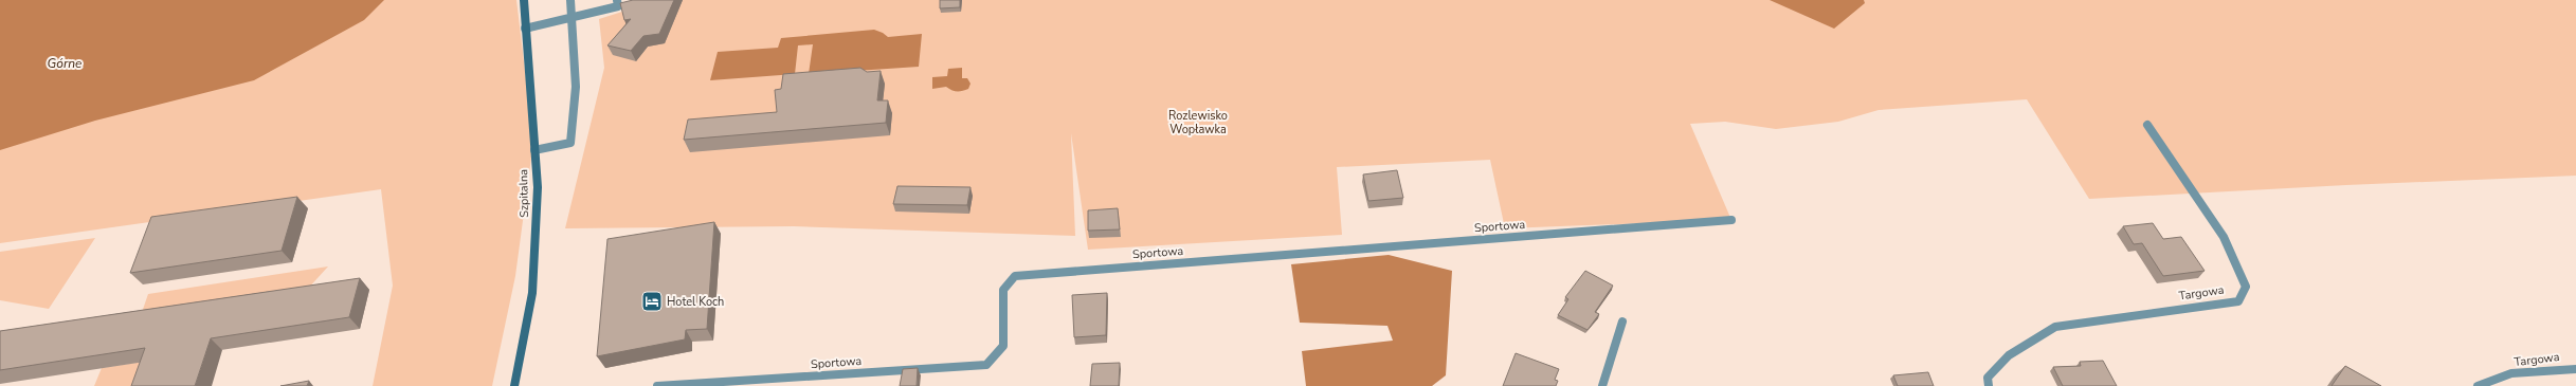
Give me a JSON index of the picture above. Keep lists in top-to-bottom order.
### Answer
{
  "streets": {
    "street": ["Szpitalna", "Sportowa", "Targowa"]
  },
  "water": ["Górne"],
  "parks": ["Rozlewisko Wopławka"],
  "places": {
    "hotel": ["Hotel Koch"]
  }
}
